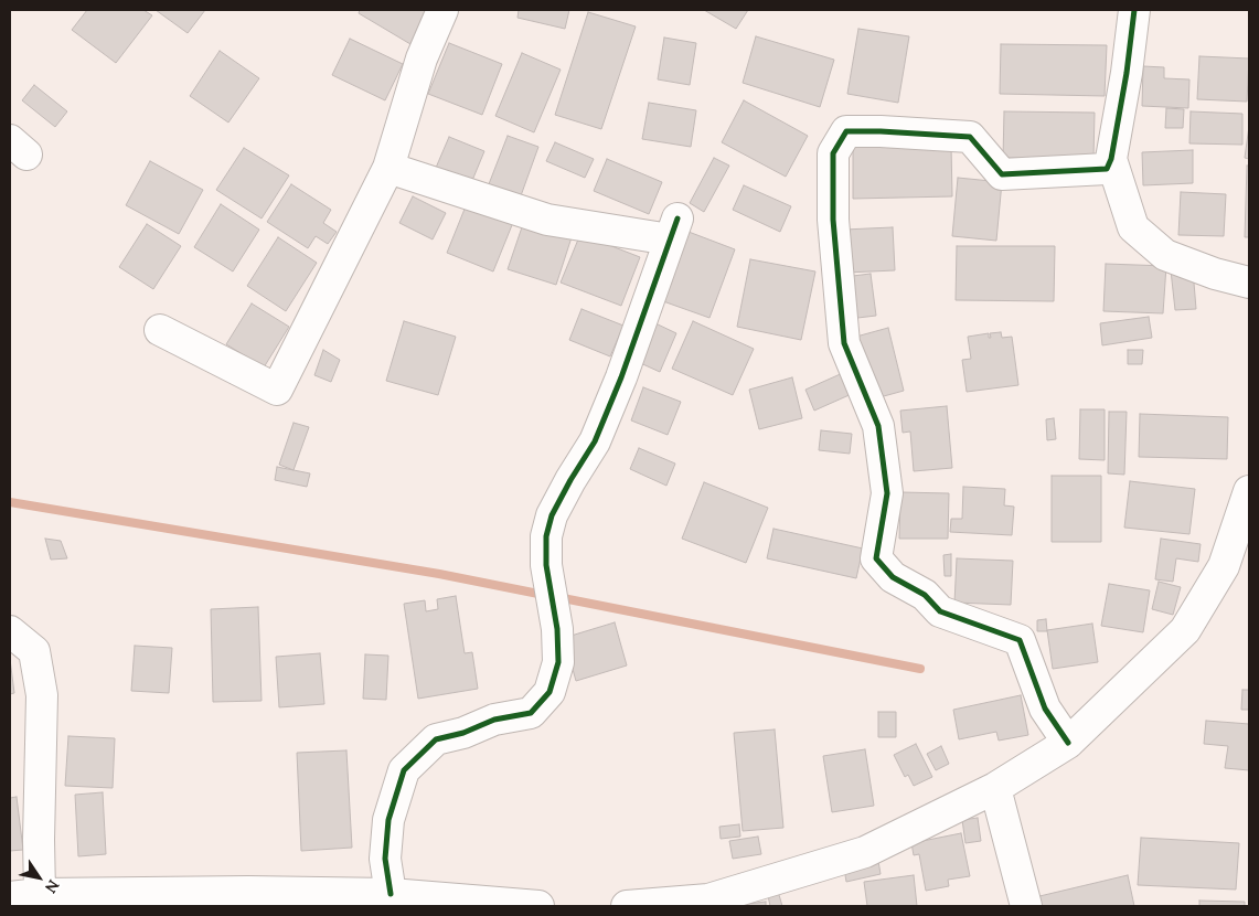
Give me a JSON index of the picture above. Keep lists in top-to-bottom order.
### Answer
{
  "north": "bottom right"
}
